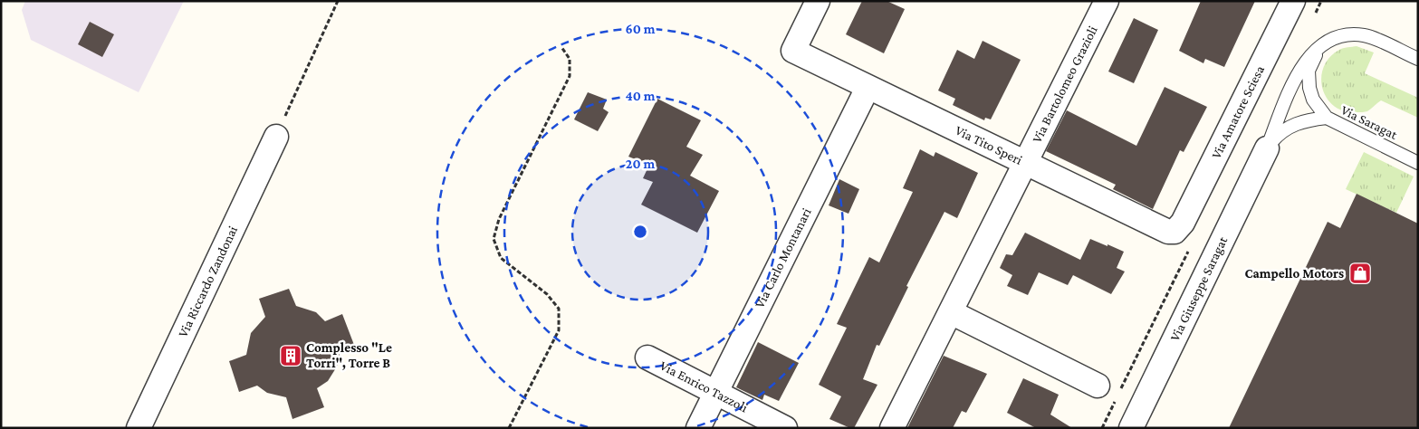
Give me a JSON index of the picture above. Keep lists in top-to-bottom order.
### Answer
{
  "streets": {
    "street": [
      "Via Bartolomeo Grazioli",
      "Via Amatore Sciesa",
      "Via Tito Speri",
      "Via Carlo Montanari",
      "Via Riccardo Zandonai",
      "Via Giuseppe Saragat",
      "Via Enrico Tazzoli"
    ],
    "lane": ["Via Saragat"]
  },
  "crossings": [
    ["Via Bartolomeo Grazioli", "Via Tito Speri"],
    ["Via Amatore Sciesa", "Via Tito Speri"],
    ["Via Tito Speri", "Via Carlo Montanari"],
    ["Via Carlo Montanari", "Via Enrico Tazzoli"]
  ],
  "places": {
    "shop": ["Campello Motors"],
    "building": ["Complesso \"Le Torri\", Torre B"]
  },
  "rings": ["60 m", "40 m", "20 m"]
}
